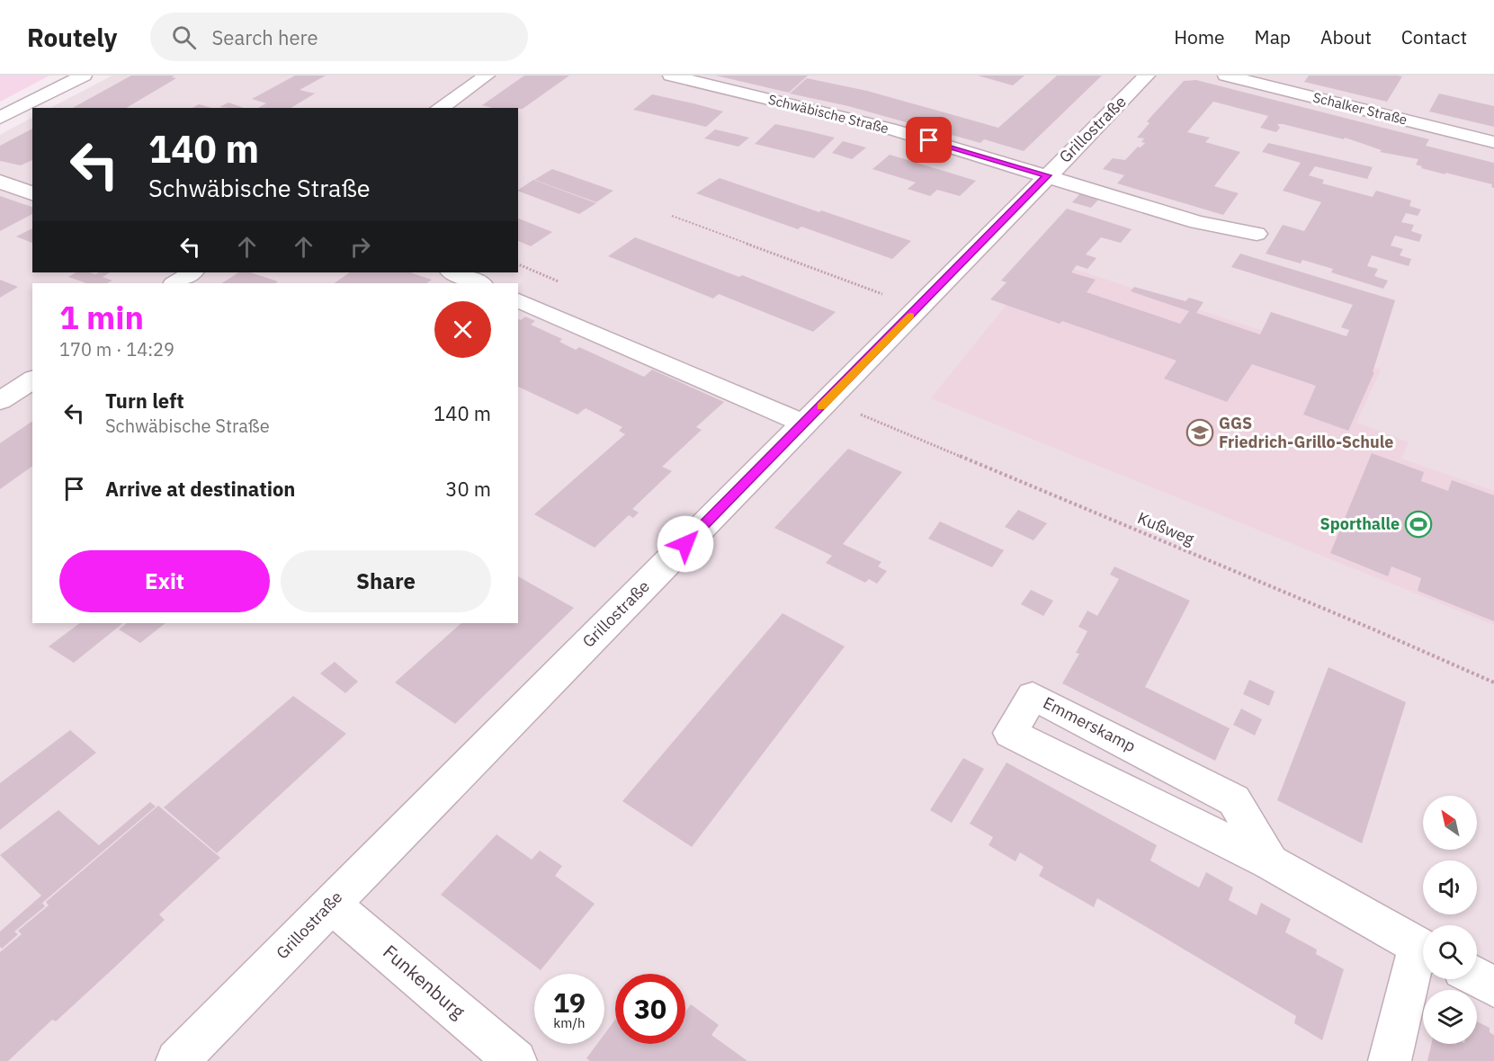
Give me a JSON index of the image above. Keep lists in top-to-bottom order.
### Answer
{
  "streets": {
    "street": [
      "Schalker Straße",
      "Schwäbische Straße",
      "Grillostraße",
      "Emmerskamp",
      "Funkenburg"
    ],
    "path": ["Kußweg"]
  },
  "crossings": [
    ["Schwäbische Straße", "Grillostraße"],
    ["Grillostraße", "Kußweg"],
    ["Grillostraße", "Funkenburg"]
  ],
  "places": {
    "school or university": ["GGS Friedrich-Grillo-Schule"],
    "sports": ["Sporthalle"]
  },
  "north": "top left",
  "page": {
    "header": "Routely",
    "search": "Search here",
    "nav": [
      "Home",
      "Map",
      "About",
      "Contact"
    ],
    "turn": ["140 m", "Schwäbische Straße"],
    "heading": ["1 min", "170 m · 14:29"],
    "list": [
      {
        "name": "Turn left",
        "note": "Schwäbische Straße",
        "value": "140 m"
      },
      {
        "name": "Arrive at destination",
        "value": "30 m"
      }
    ],
    "buttons": ["Exit", "Share"],
    "speed": "19 km/h",
    "limit": "30"
  }
}
